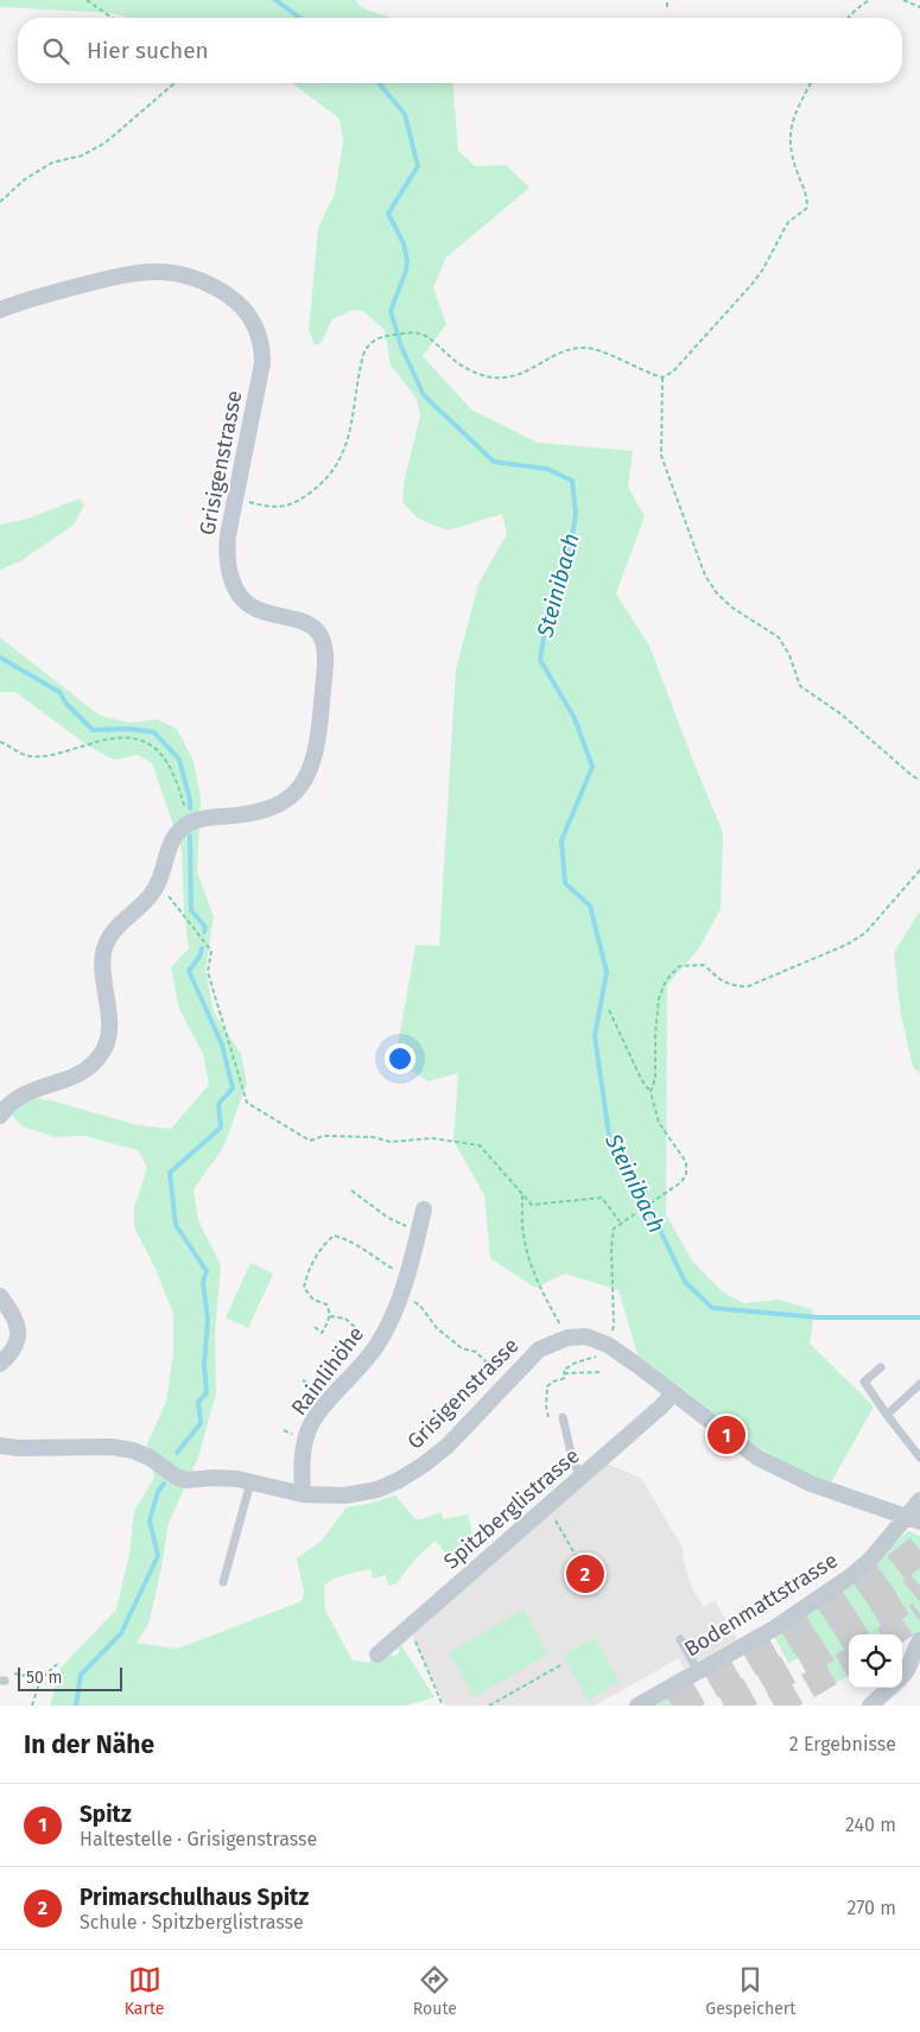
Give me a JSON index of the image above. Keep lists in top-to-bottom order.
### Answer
{
  "streets": {
    "street": [
      "Grisigenstrasse",
      "Rainlihöhe",
      "Spitzberglistrasse",
      "Bodenmattstrasse"
    ]
  },
  "crossings": [
    ["Grisigenstrasse", "Rainlihöhe"]
  ],
  "water": ["Steinibach"],
  "scale_bar": "50 m",
  "page": {
    "search": "Hier suchen",
    "pins": ["1", "2"],
    "scale": "50 m",
    "heading": ["In der Nähe", "2 Ergebnisse"],
    "list": [
      {
        "mark": "1",
        "name": "Spitz",
        "note": "Haltestelle · Grisigenstrasse",
        "value": "240 m"
      },
      {
        "mark": "2",
        "name": "Primarschulhaus Spitz",
        "note": "Schule · Spitzberglistrasse",
        "value": "270 m"
      }
    ],
    "nav": ["Karte", "Route", "Gespeichert"]
  }
}
